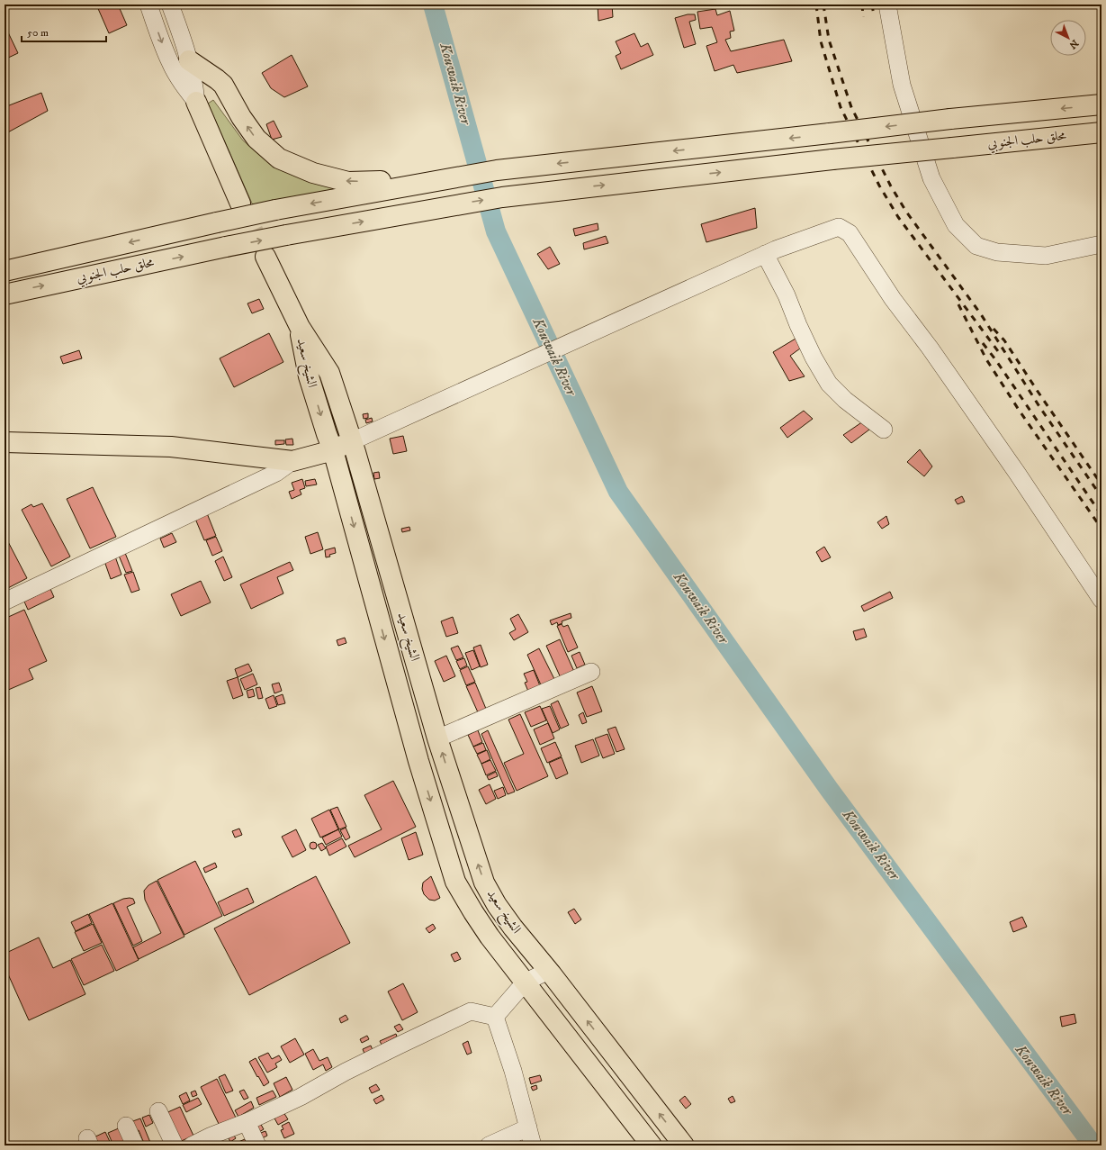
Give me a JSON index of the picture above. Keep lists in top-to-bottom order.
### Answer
{
  "streets": {
    "main road": ["محلق حلب الجنوبي", "الشيخ سعيد"]
  },
  "water": ["Kouwaik River"],
  "scale_bar": "50 m",
  "north": "bottom right"
}
